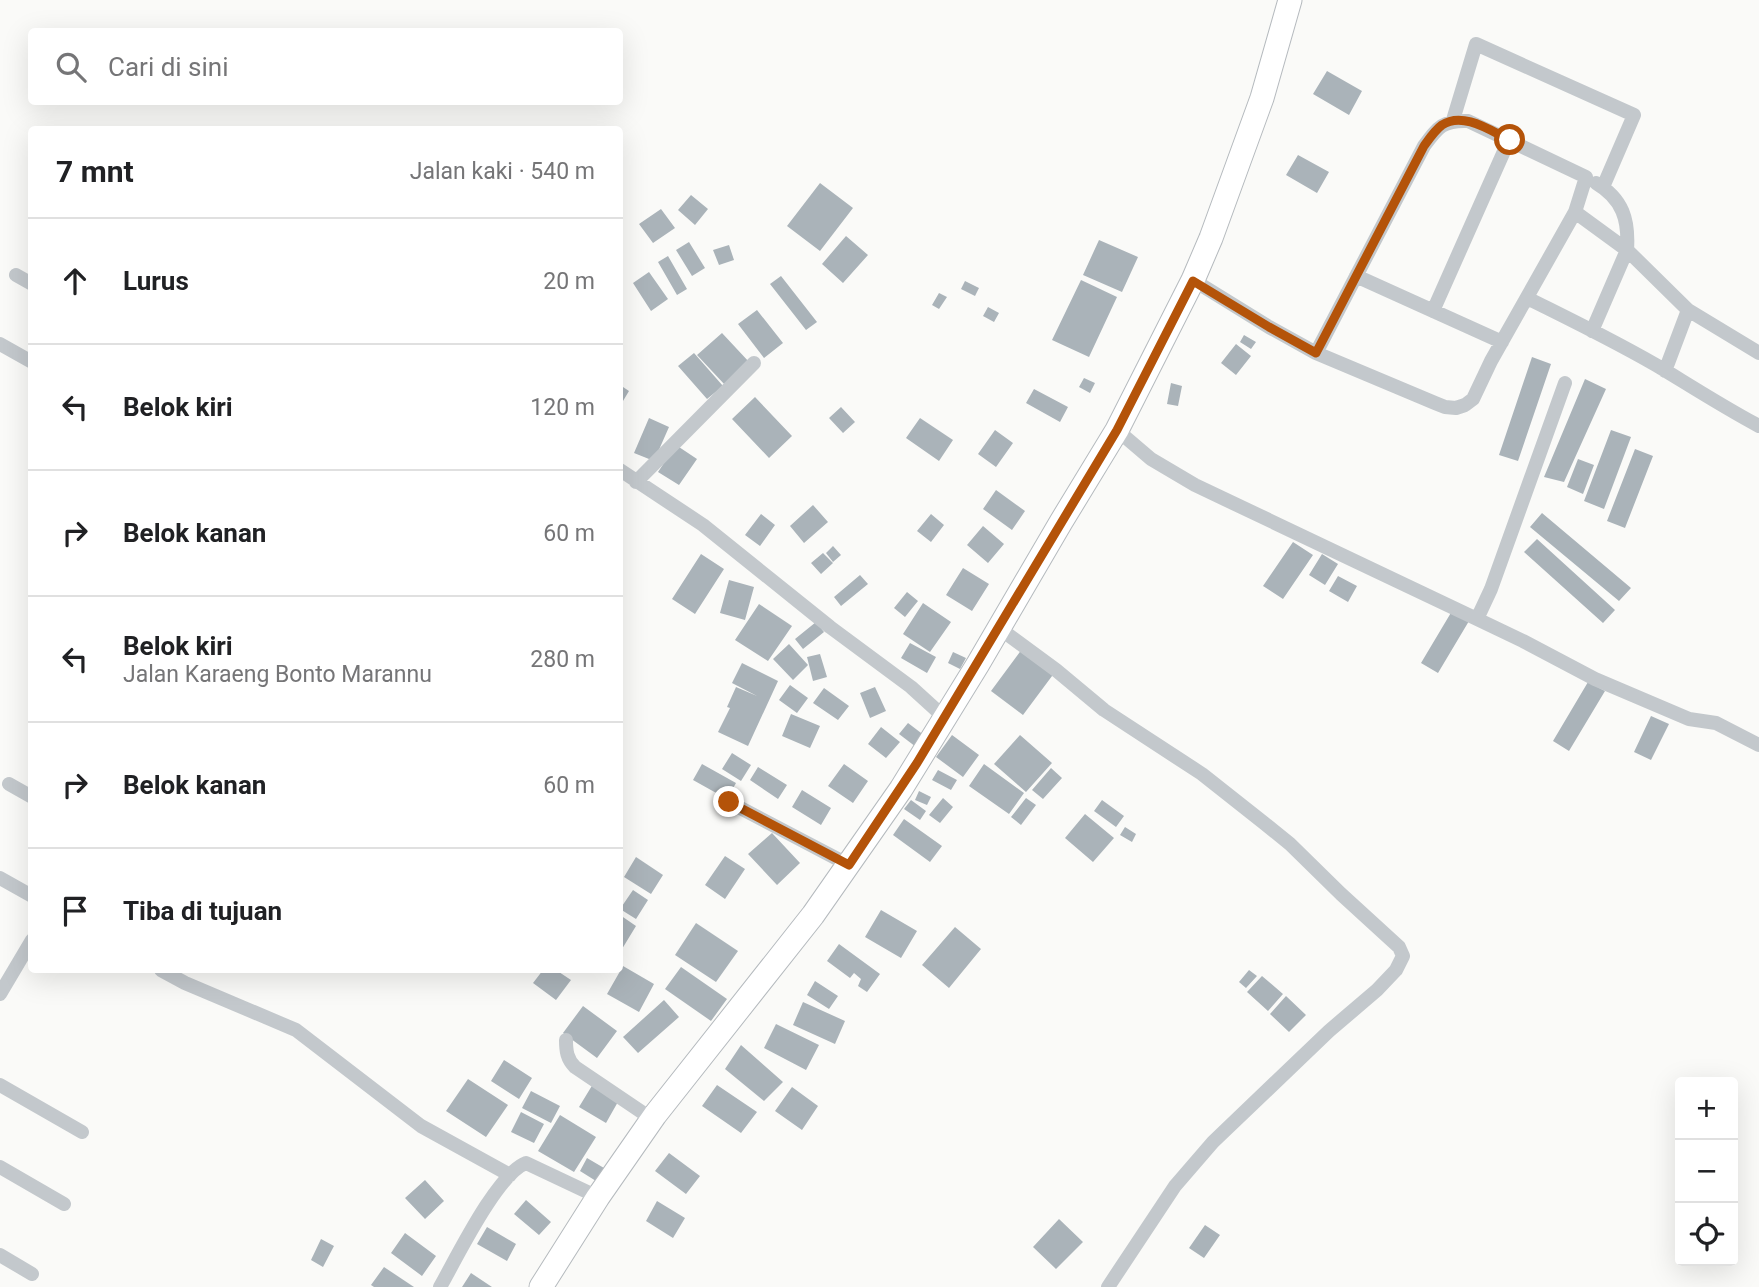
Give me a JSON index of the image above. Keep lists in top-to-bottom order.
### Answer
{
  "page": {
    "search": "Cari di sini",
    "heading": ["7 mnt", "Jalan kaki · 540 m"],
    "list": [
      ["Lurus", "20 m"],
      ["Belok kiri", "120 m"],
      ["Belok kanan", "60 m"],
      ["Belok kiri", "Jalan Karaeng Bonto Marannu", "280 m"],
      ["Belok kanan", "60 m"],
      "Tiba di tujuan"
    ],
    "map_buttons": ["+", "−"]
  }
}
